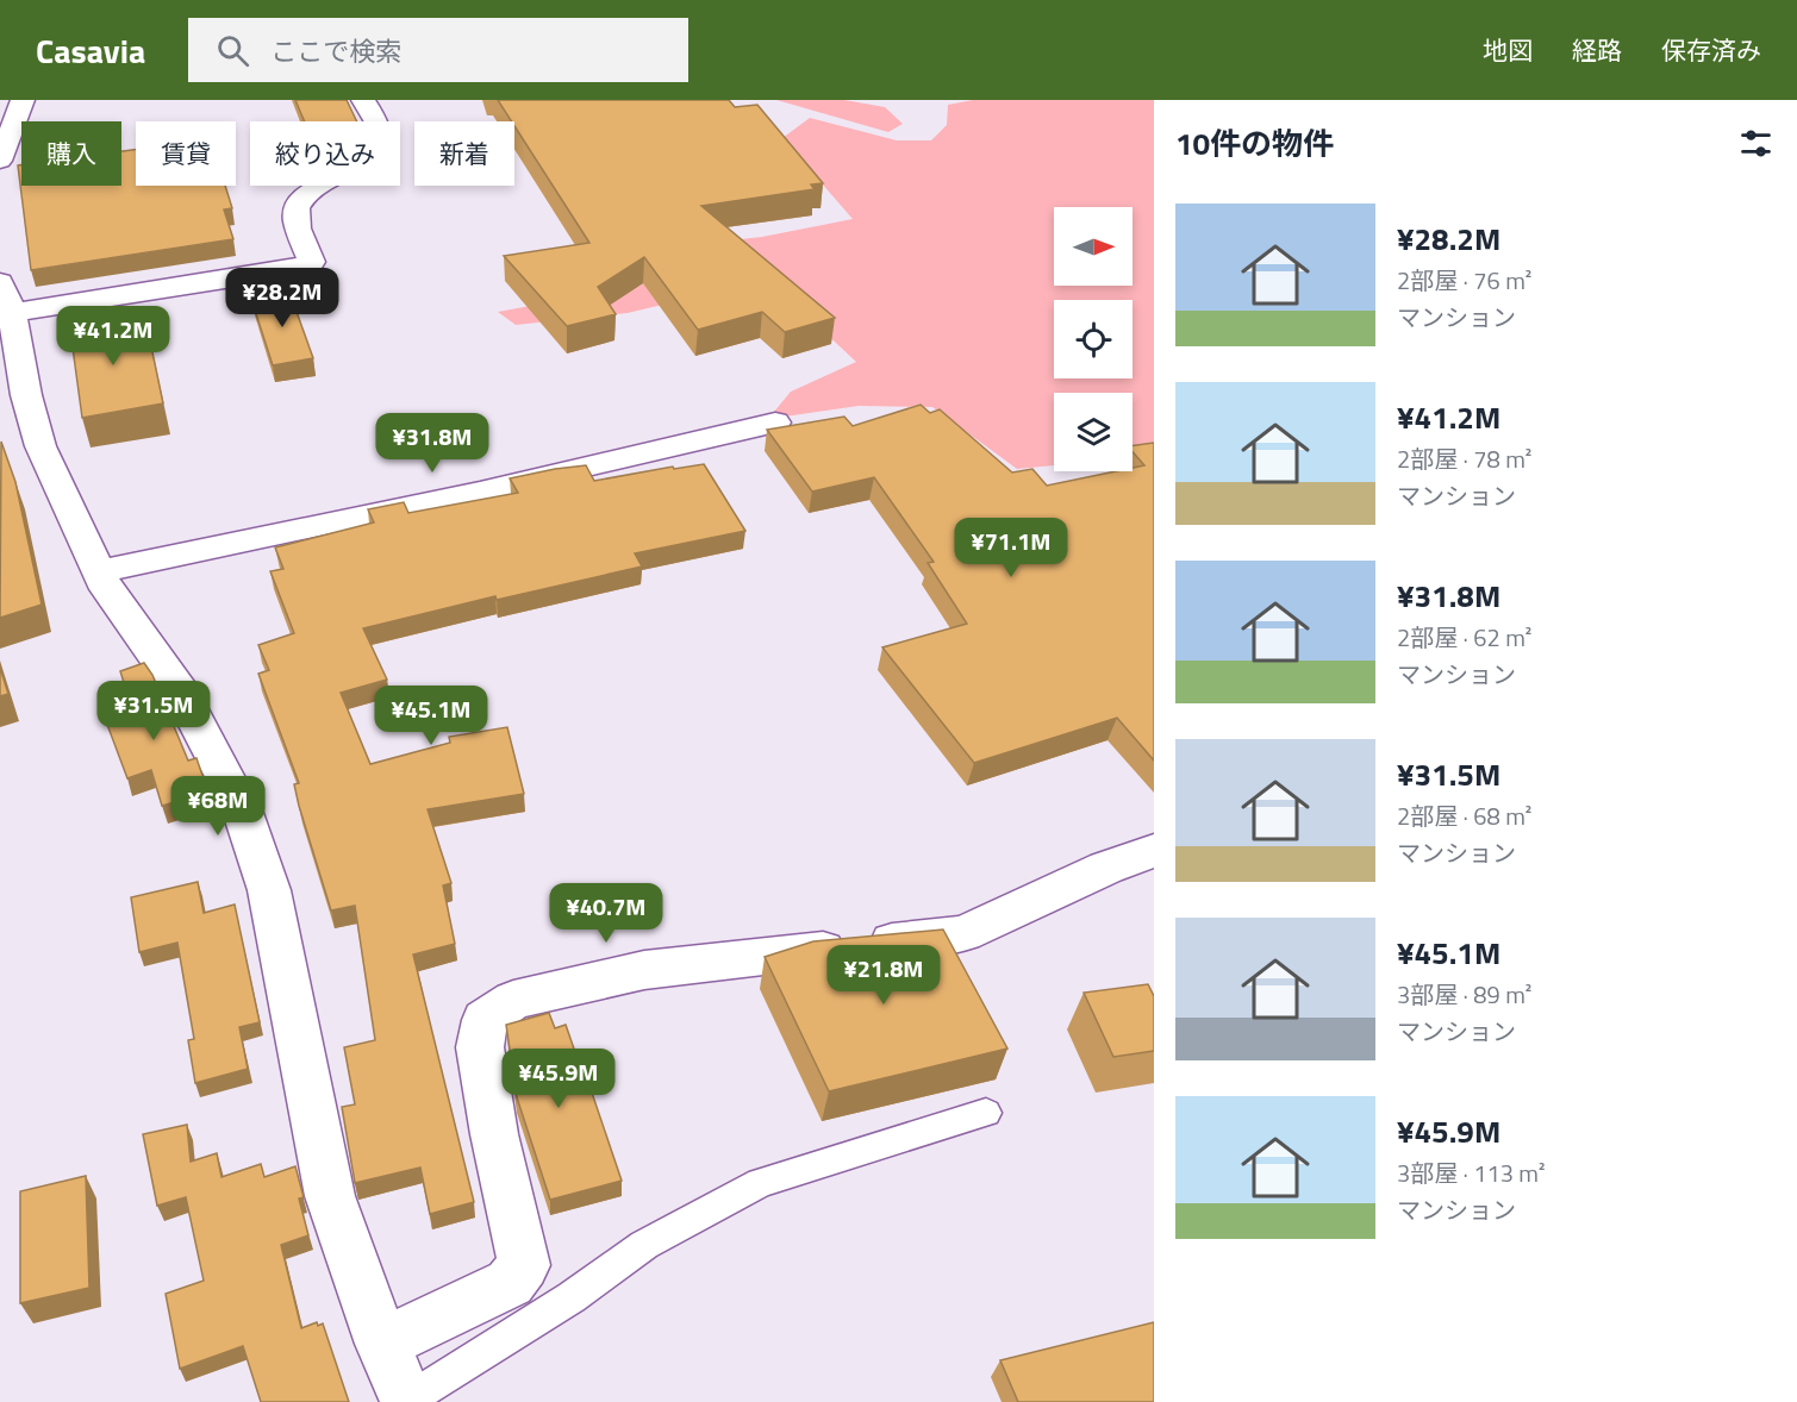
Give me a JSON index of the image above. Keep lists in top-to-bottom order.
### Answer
{
  "north": "right",
  "page": {
    "header": "Casavia",
    "search": "ここで検索",
    "nav": ["地図", "経路", "保存済み"],
    "heading": "10件の物件",
    "chip": [
      "購入",
      "賃貸",
      "絞り込み",
      "新着"
    ],
    "list": [
      {
        "name": "¥28.2M",
        "note": "2部屋 · 76 m² · マンション"
      },
      {
        "name": "¥41.2M",
        "note": "2部屋 · 78 m² · マンション"
      },
      {
        "name": "¥31.8M",
        "note": "2部屋 · 62 m² · マンション"
      },
      {
        "name": "¥31.5M",
        "note": "2部屋 · 68 m² · マンション"
      },
      {
        "name": "¥45.1M",
        "note": "3部屋 · 89 m² · マンション"
      },
      {
        "name": "¥45.9M",
        "note": "3部屋 · 113 m² · マンション"
      }
    ],
    "price": [
      "¥28.2M",
      "¥41.2M",
      "¥31.8M",
      "¥71.1M",
      "¥31.5M",
      "¥45.1M",
      "¥68M",
      "¥40.7M",
      "¥21.8M",
      "¥45.9M"
    ]
  }
}
